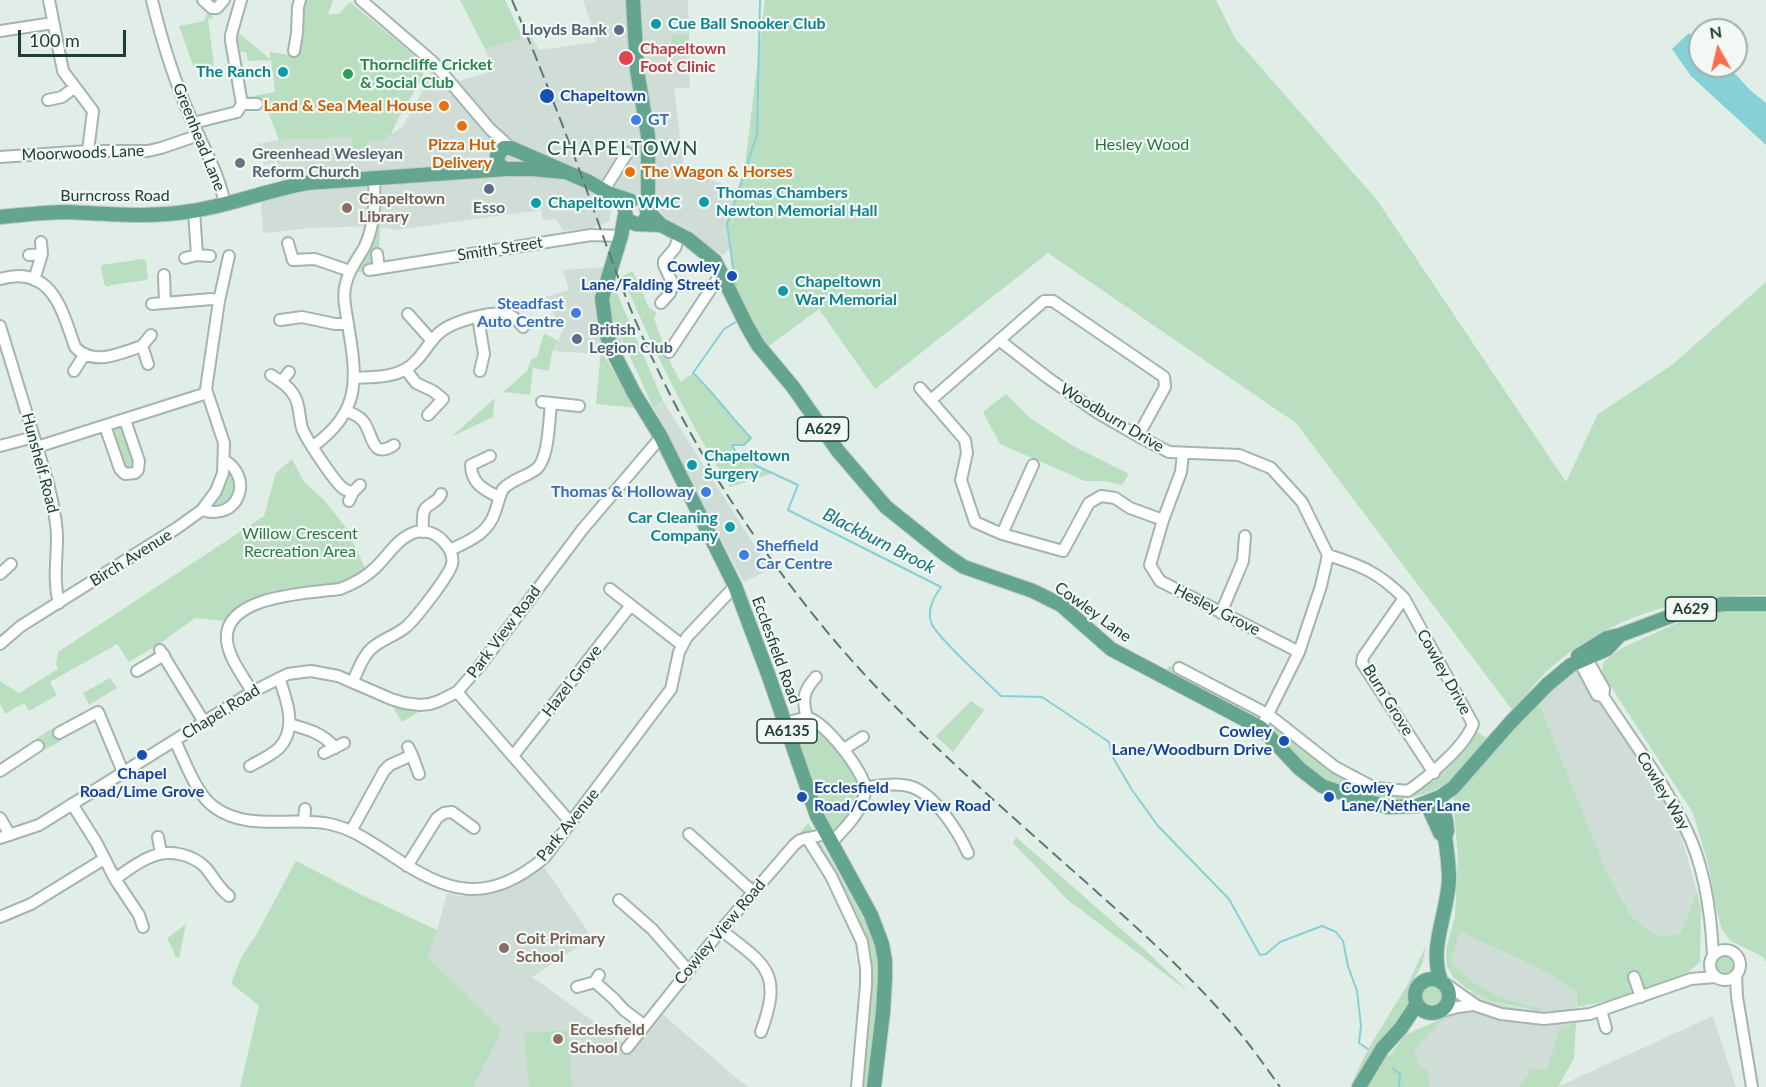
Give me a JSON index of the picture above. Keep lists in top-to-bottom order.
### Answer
{
  "streets": {
    "main road": [
      "Burncross Road",
      "A629",
      "Cowley Lane",
      "Ecclesfield Road",
      "A6135"
    ],
    "street": [
      "Greenhead Lane",
      "Moorwoods Lane",
      "Smith Street",
      "Woodburn Drive",
      "Hunshelf Road",
      "Birch Avenue",
      "Hesley Grove",
      "Park View Road",
      "Cowley Drive",
      "Hazel Grove",
      "Burn Grove",
      "Chapel Road",
      "Cowley Way",
      "Park Avenue",
      "Cowley View Road"
    ]
  },
  "crossings": [
    ["Greenhead Lane", "Moorwoods Lane"],
    ["Greenhead Lane", "Burncross Road"],
    ["Smith Street", "Ecclesfield Road"],
    ["Woodburn Drive", "Hesley Grove"],
    ["Woodburn Drive", "Cowley Drive"],
    ["Hunshelf Road", "Birch Avenue"],
    ["Cowley Lane", "Ecclesfield Road"],
    ["Cowley Lane", "A6135"],
    ["Cowley Lane", "Cowley Way"],
    ["Park View Road", "Ecclesfield Road"],
    ["Park View Road", "Hazel Grove"],
    ["Park View Road", "Chapel Road"],
    ["Park View Road", "Park Avenue"],
    ["Ecclesfield Road", "A6135"],
    ["Ecclesfield Road", "Park Avenue"],
    ["Ecclesfield Road", "Cowley View Road"],
    ["Cowley Drive", "Burn Grove"],
    ["Chapel Road", "Park Avenue"]
  ],
  "districts": ["CHAPELTOWN"],
  "water": ["Blackburn Brook"],
  "parks": ["Hesley Wood", "Willow Crescent Recreation Area"],
  "places": [
    "Cue Ball Snooker Club",
    "Lloyds Bank",
    "Chapeltown Foot Clinic",
    "The Ranch",
    "Thorncliffe Cricket & Social Club",
    "Chapeltown",
    "Land & Sea Meal House",
    "GT",
    "Pizza Hut Delivery",
    "Greenhead Wesleyan Reform Church",
    "The Wagon & Horses",
    "Esso",
    "Thomas Chambers Newton Memorial Hall",
    "Chapeltown WMC",
    "Chapeltown Library",
    "Cowley Lane/Falding Street",
    "Chapeltown War Memorial",
    "Steadfast Auto Centre",
    "British Legion Club",
    "Chapeltown Surgery",
    "Thomas & Holloway",
    "Car Cleaning Company",
    "Sheffield Car Centre",
    "Cowley Lane/Woodburn Drive",
    "Chapel Road/Lime Grove",
    "Ecclesfield Road/Cowley View Road",
    "Cowley Lane/Nether Lane",
    "Coit Primary School",
    "Ecclesfield School"
  ],
  "scale_bar": "100 m",
  "north": "top"
}
